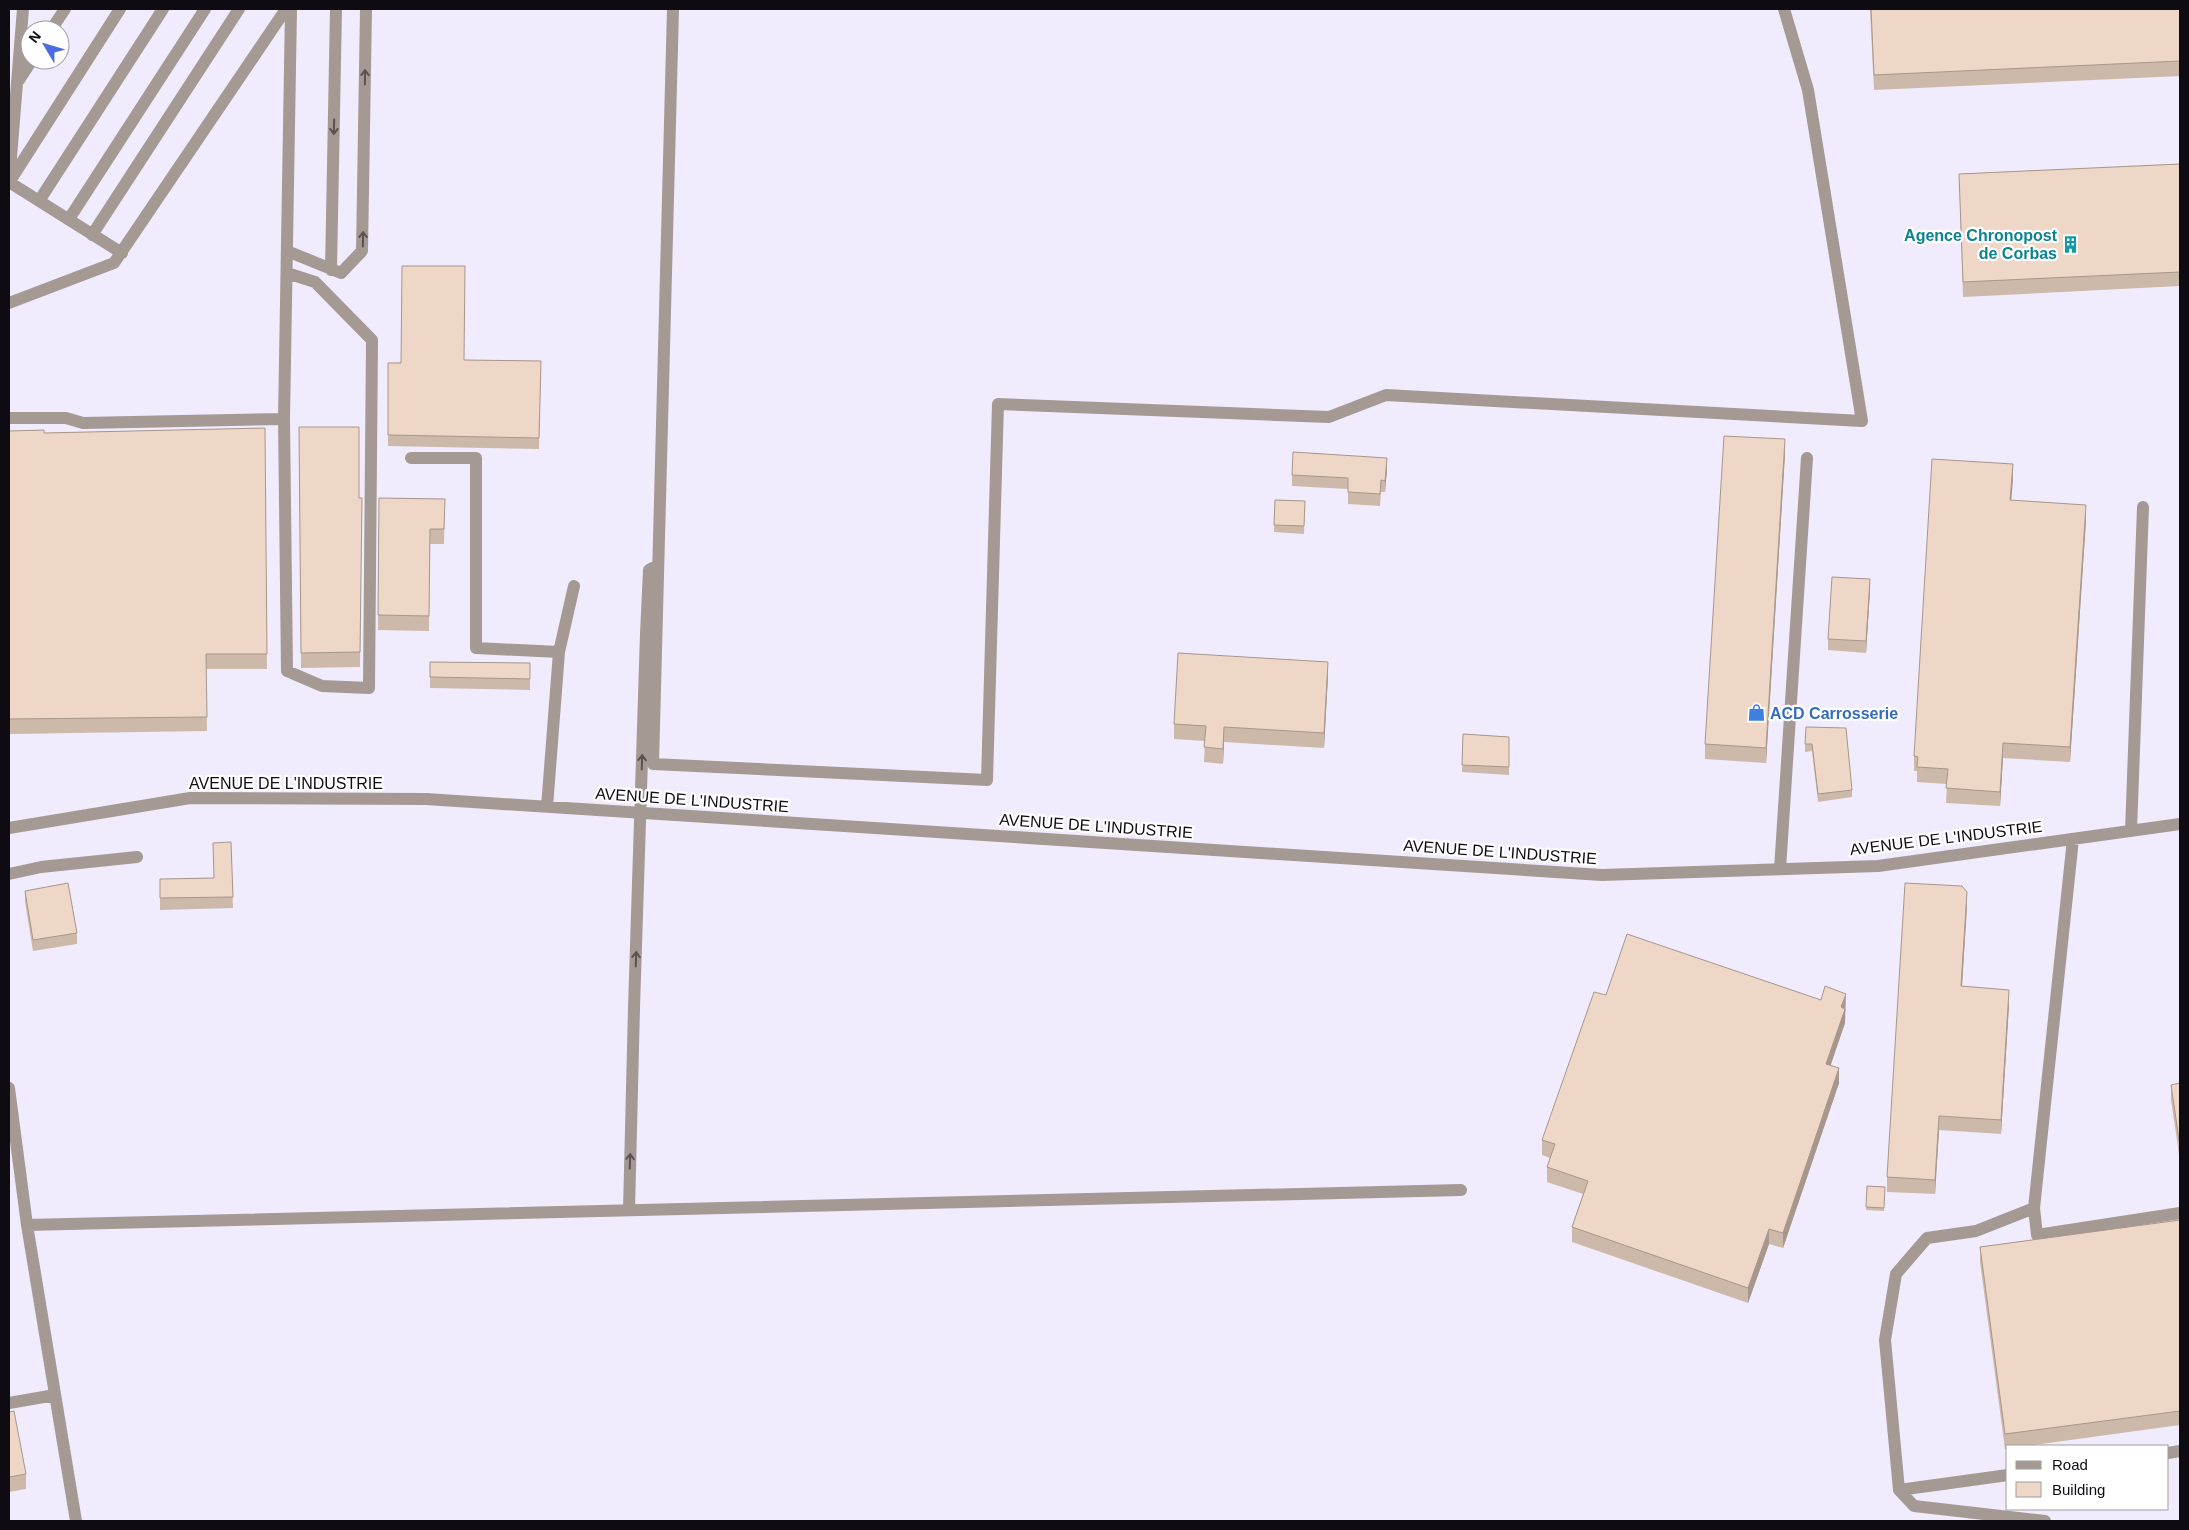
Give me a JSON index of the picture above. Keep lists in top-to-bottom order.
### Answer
{
  "streets": {
    "street": ["AVENUE DE L'INDUSTRIE"]
  },
  "places": {
    "building": ["Agence Chronopost de Corbas"],
    "shop": ["ACD Carrosserie"]
  },
  "legend": ["Road", "Building"],
  "north": "top left"
}
